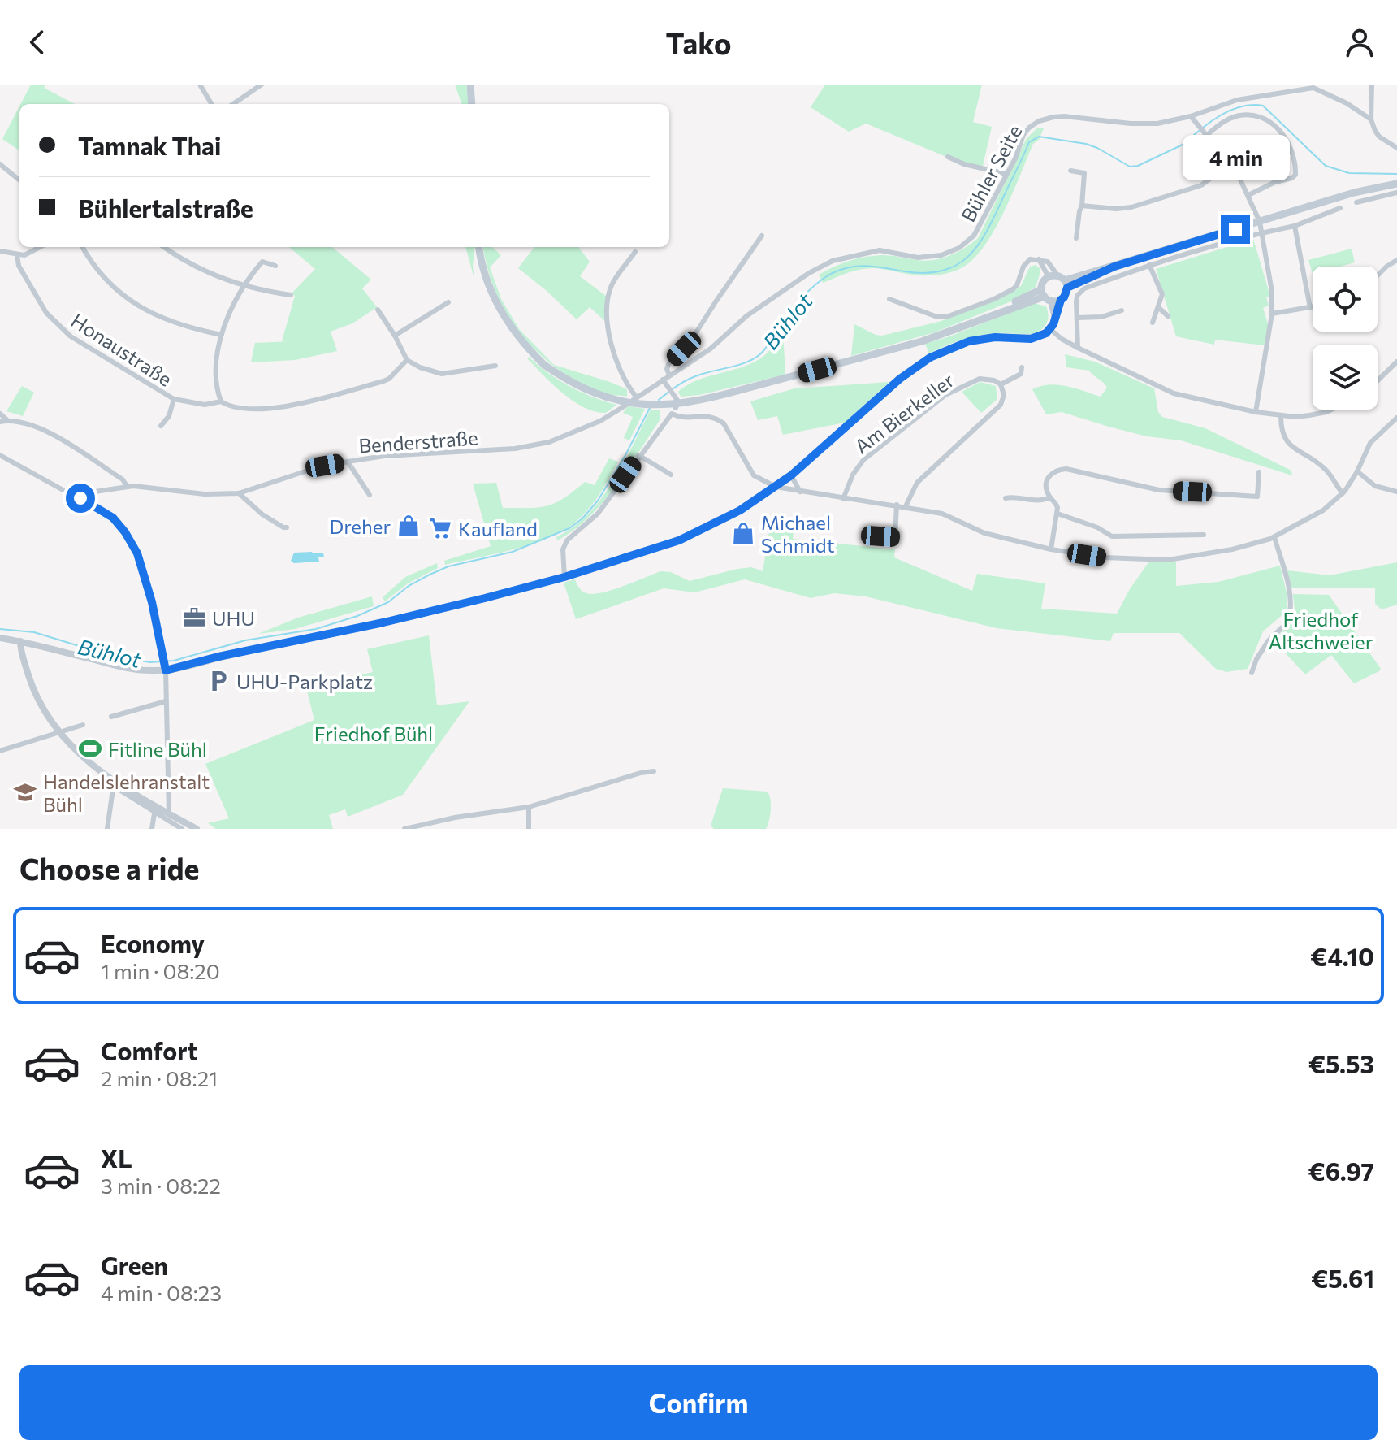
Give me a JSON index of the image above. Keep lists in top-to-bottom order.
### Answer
{
  "streets": {
    "street": [
      "Bühler Seite",
      "Honaustraße",
      "Am Bierkeller",
      "Benderstraße"
    ]
  },
  "crossings": [
    ["Bühler Seite", "Benderstraße"]
  ],
  "water": ["Bühlot"],
  "parks": ["Friedhof Altschweier", "Friedhof Bühl"],
  "places": {
    "shop": ["Dreher", "Michael Schmidt"],
    "supermarket": ["Kaufland"],
    "office": ["UHU"],
    "parking": ["UHU-Parkplatz"],
    "sports": ["Fitline Bühl"],
    "school or university": ["Handelslehranstalt Bühl"]
  },
  "page": {
    "header": "Tako",
    "banner": ["Tamnak Thai", "Bühlertalstraße"],
    "bubble": "4 min",
    "heading": "Choose a ride",
    "list": [
      {
        "name": "Economy",
        "note": "1 min · 08:20",
        "value": "€4.10"
      },
      {
        "name": "Comfort",
        "note": "2 min · 08:21",
        "value": "€5.53"
      },
      {
        "name": "XL",
        "note": "3 min · 08:22",
        "value": "€6.97"
      },
      {
        "name": "Green",
        "note": "4 min · 08:23",
        "value": "€5.61"
      }
    ],
    "buttons": "Confirm"
  }
}
